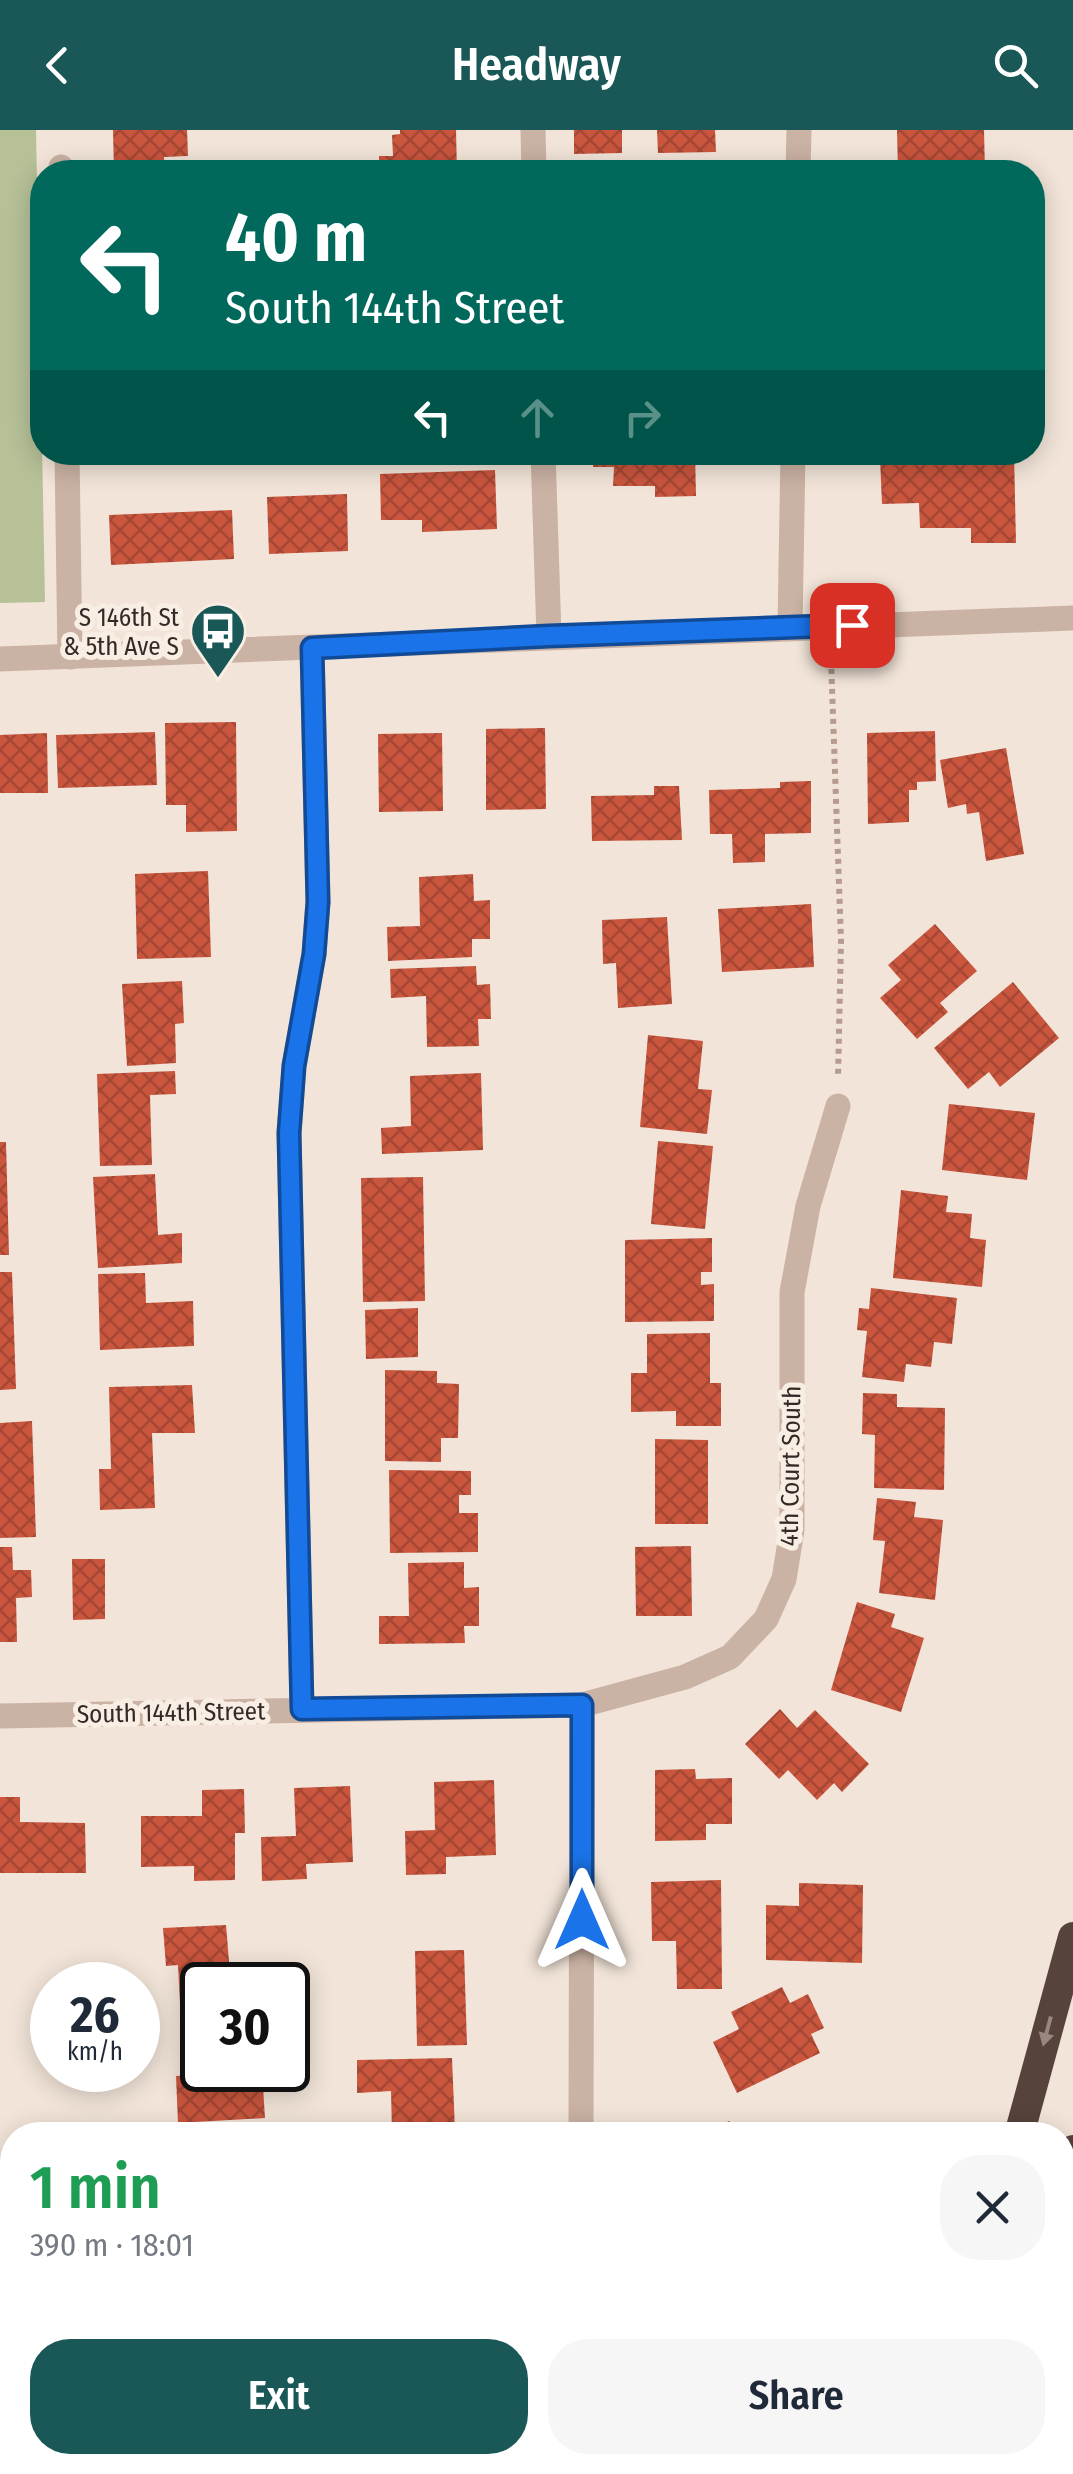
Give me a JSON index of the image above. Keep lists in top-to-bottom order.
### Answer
{
  "streets": {
    "street": ["4th Court South", "South 144th Street"]
  },
  "crossings": [
    ["4th Court South", "South 144th Street"]
  ],
  "places": {
    "bus stop": ["S 146th St & 5th Ave S"]
  },
  "page": {
    "header": "Headway",
    "turn": ["40 m", "South 144th Street"],
    "speed": "26 km/h",
    "limit": "30",
    "heading": ["1 min", "390 m · 18:01"],
    "buttons": ["Exit", "Share"]
  }
}
